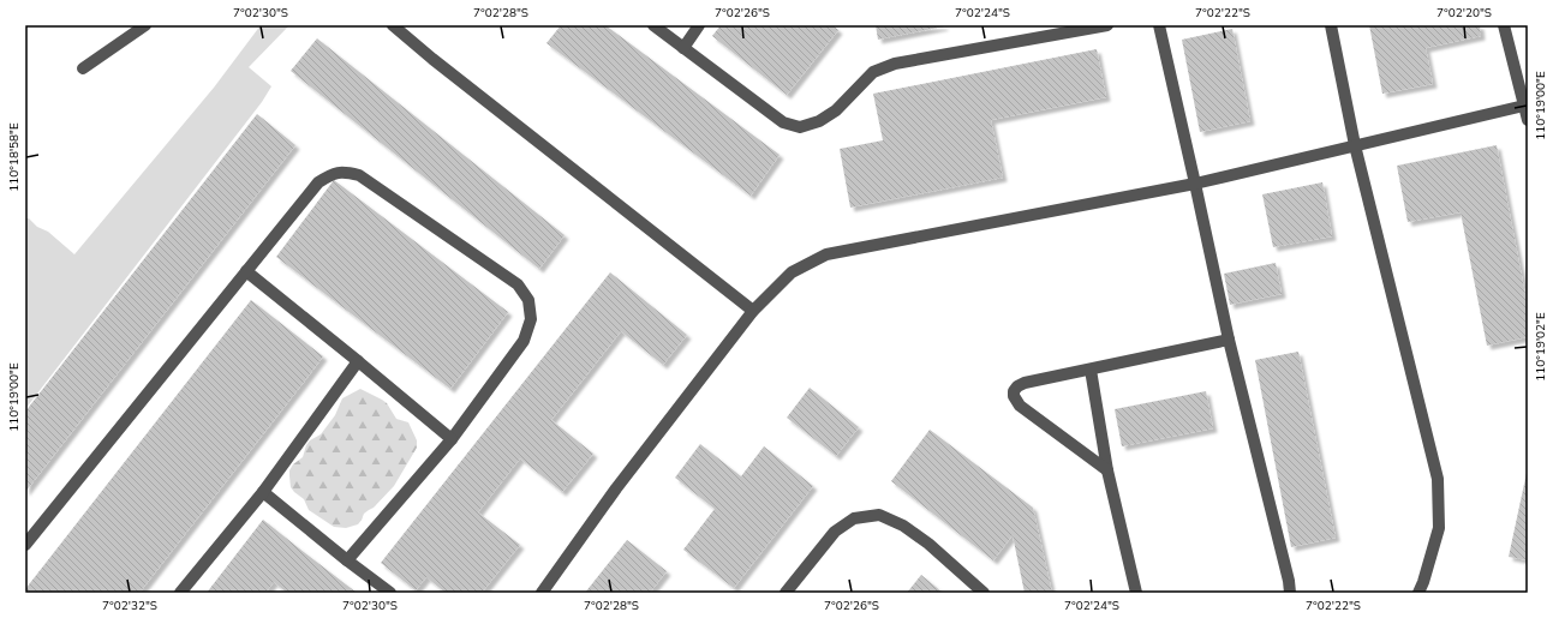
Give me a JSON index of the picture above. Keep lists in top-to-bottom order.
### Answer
{
  "coordinates": [
    "7°02'30\"S",
    "7°02'28\"S",
    "7°02'26\"S",
    "7°02'24\"S",
    "7°02'22\"S",
    "7°02'20\"S",
    "110°19'00\"E",
    "110°18'58\"E",
    "110°19'02\"E",
    "7°02'32\"S"
  ]
}
